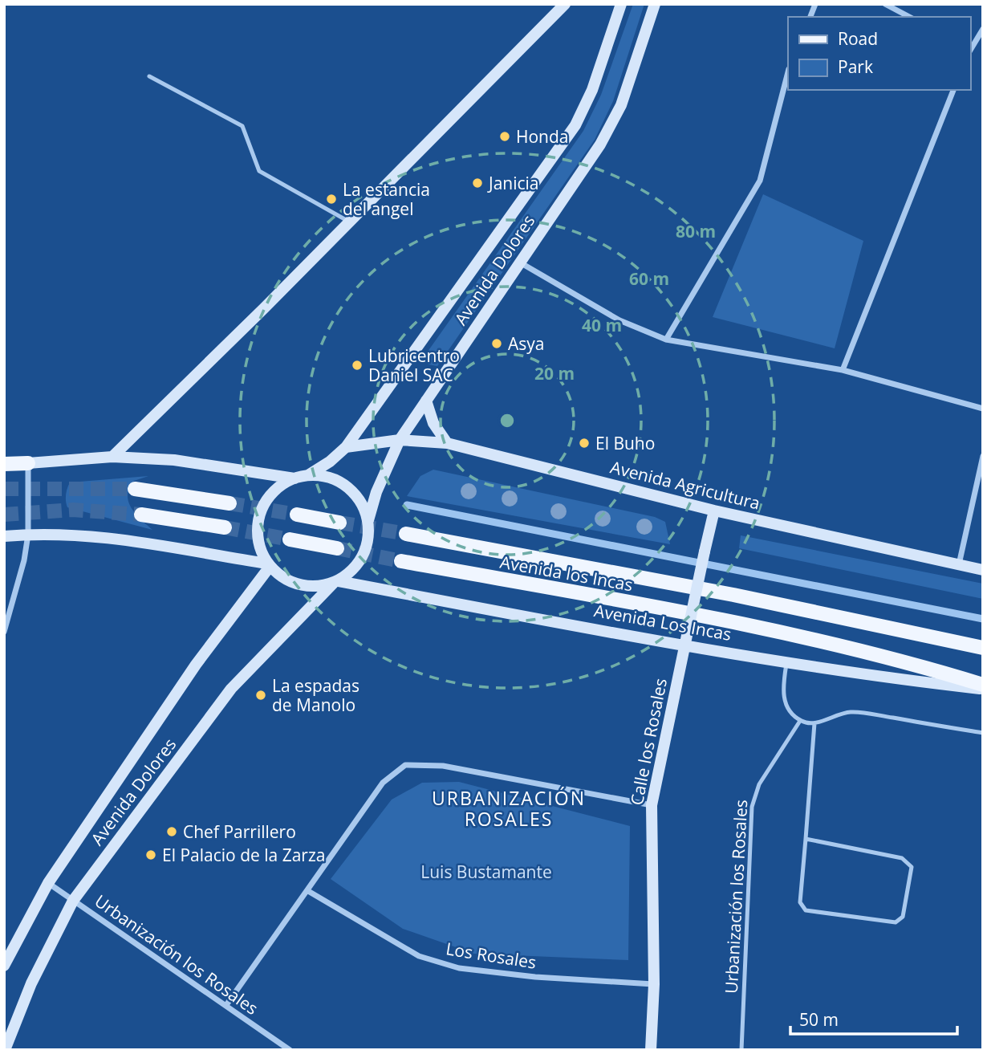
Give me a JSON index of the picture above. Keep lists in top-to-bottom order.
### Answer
{
  "streets": {
    "main road": [
      "Avenida Dolores",
      "Avenida Agricultura",
      "Avenida los Incas",
      "Avenida Los Incas",
      "Calle los Rosales"
    ],
    "street": ["Urbanización los Rosales", "Los Rosales"]
  },
  "crossings": [
    ["Avenida Dolores", "Avenida Agricultura"],
    ["Avenida Dolores", "Avenida Los Incas"],
    ["Avenida Dolores", "Urbanización los Rosales"],
    ["Avenida Agricultura", "Calle los Rosales"],
    ["Avenida los Incas", "Avenida Los Incas"],
    ["Avenida Los Incas", "Calle los Rosales"],
    ["Calle los Rosales", "Los Rosales"]
  ],
  "districts": ["URBANIZACIÓN ROSALES"],
  "parks": ["Luis Bustamante"],
  "places": [
    "Honda",
    "Janicia",
    "La estancia del angel",
    "Asya",
    "Lubricentro Daniel SAC",
    "El Buho",
    "La espadas de Manolo",
    "Chef Parrillero",
    "El Palacio de la Zarza"
  ],
  "legend": ["Road", "Park"],
  "scale_bar": "50 m",
  "rings": [
    "80 m",
    "60 m",
    "40 m",
    "20 m"
  ]
}
